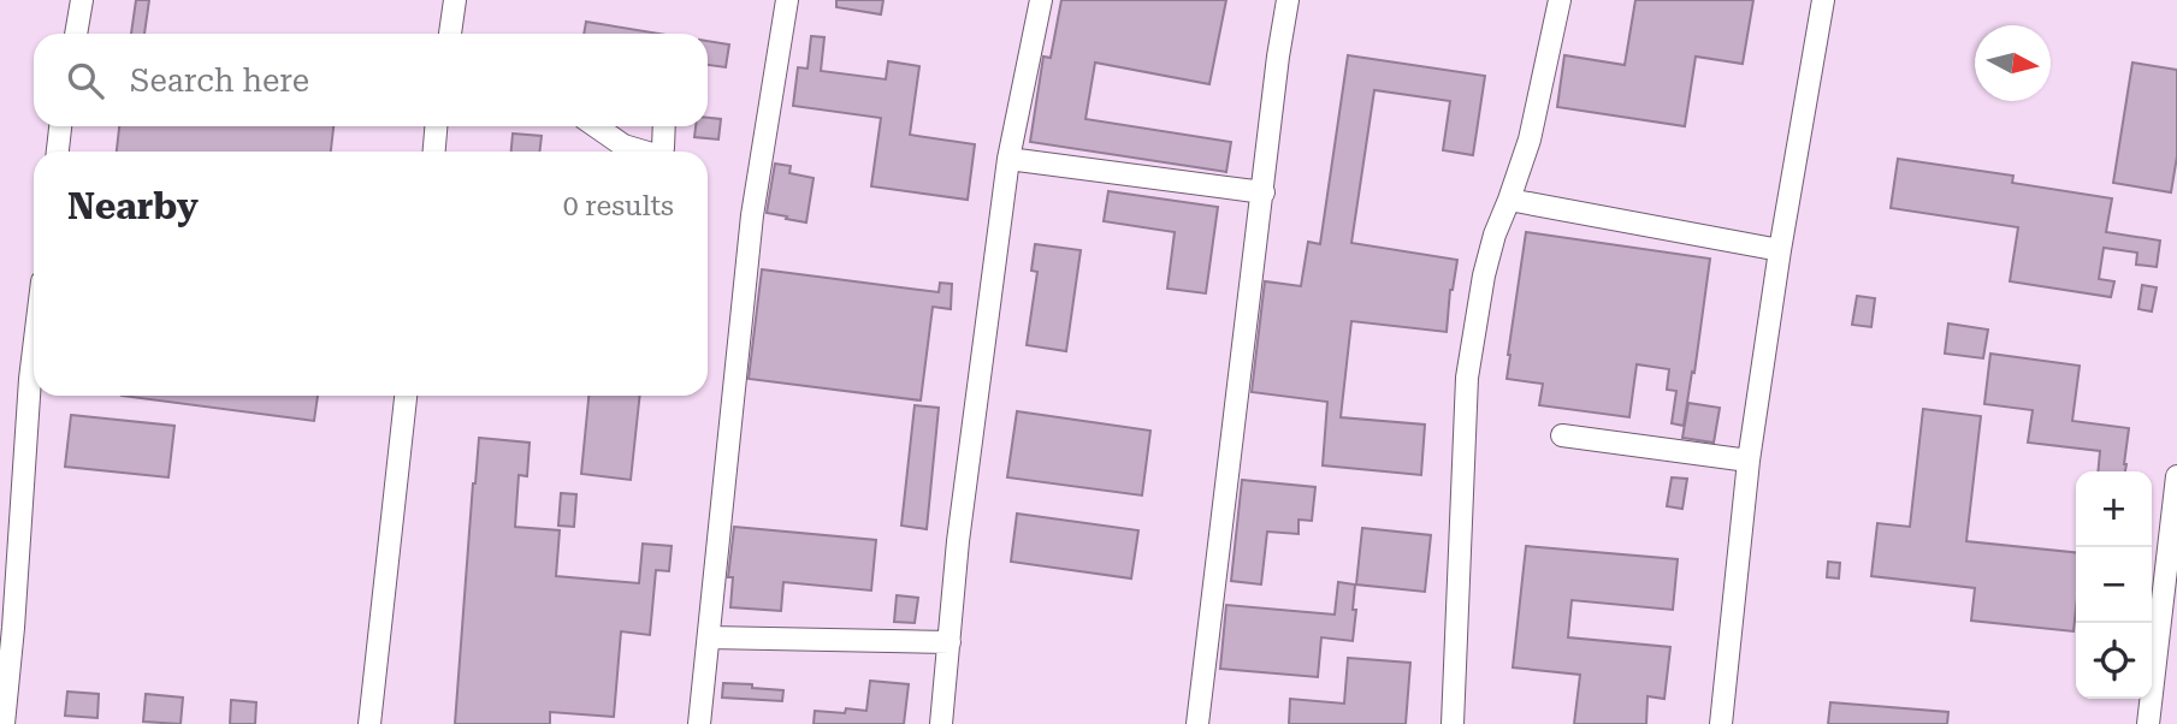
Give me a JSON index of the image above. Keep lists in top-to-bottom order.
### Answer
{
  "north": "right",
  "page": {
    "search": "Search here",
    "heading": ["Nearby", "0 results"],
    "map_buttons": ["+", "−"]
  }
}
